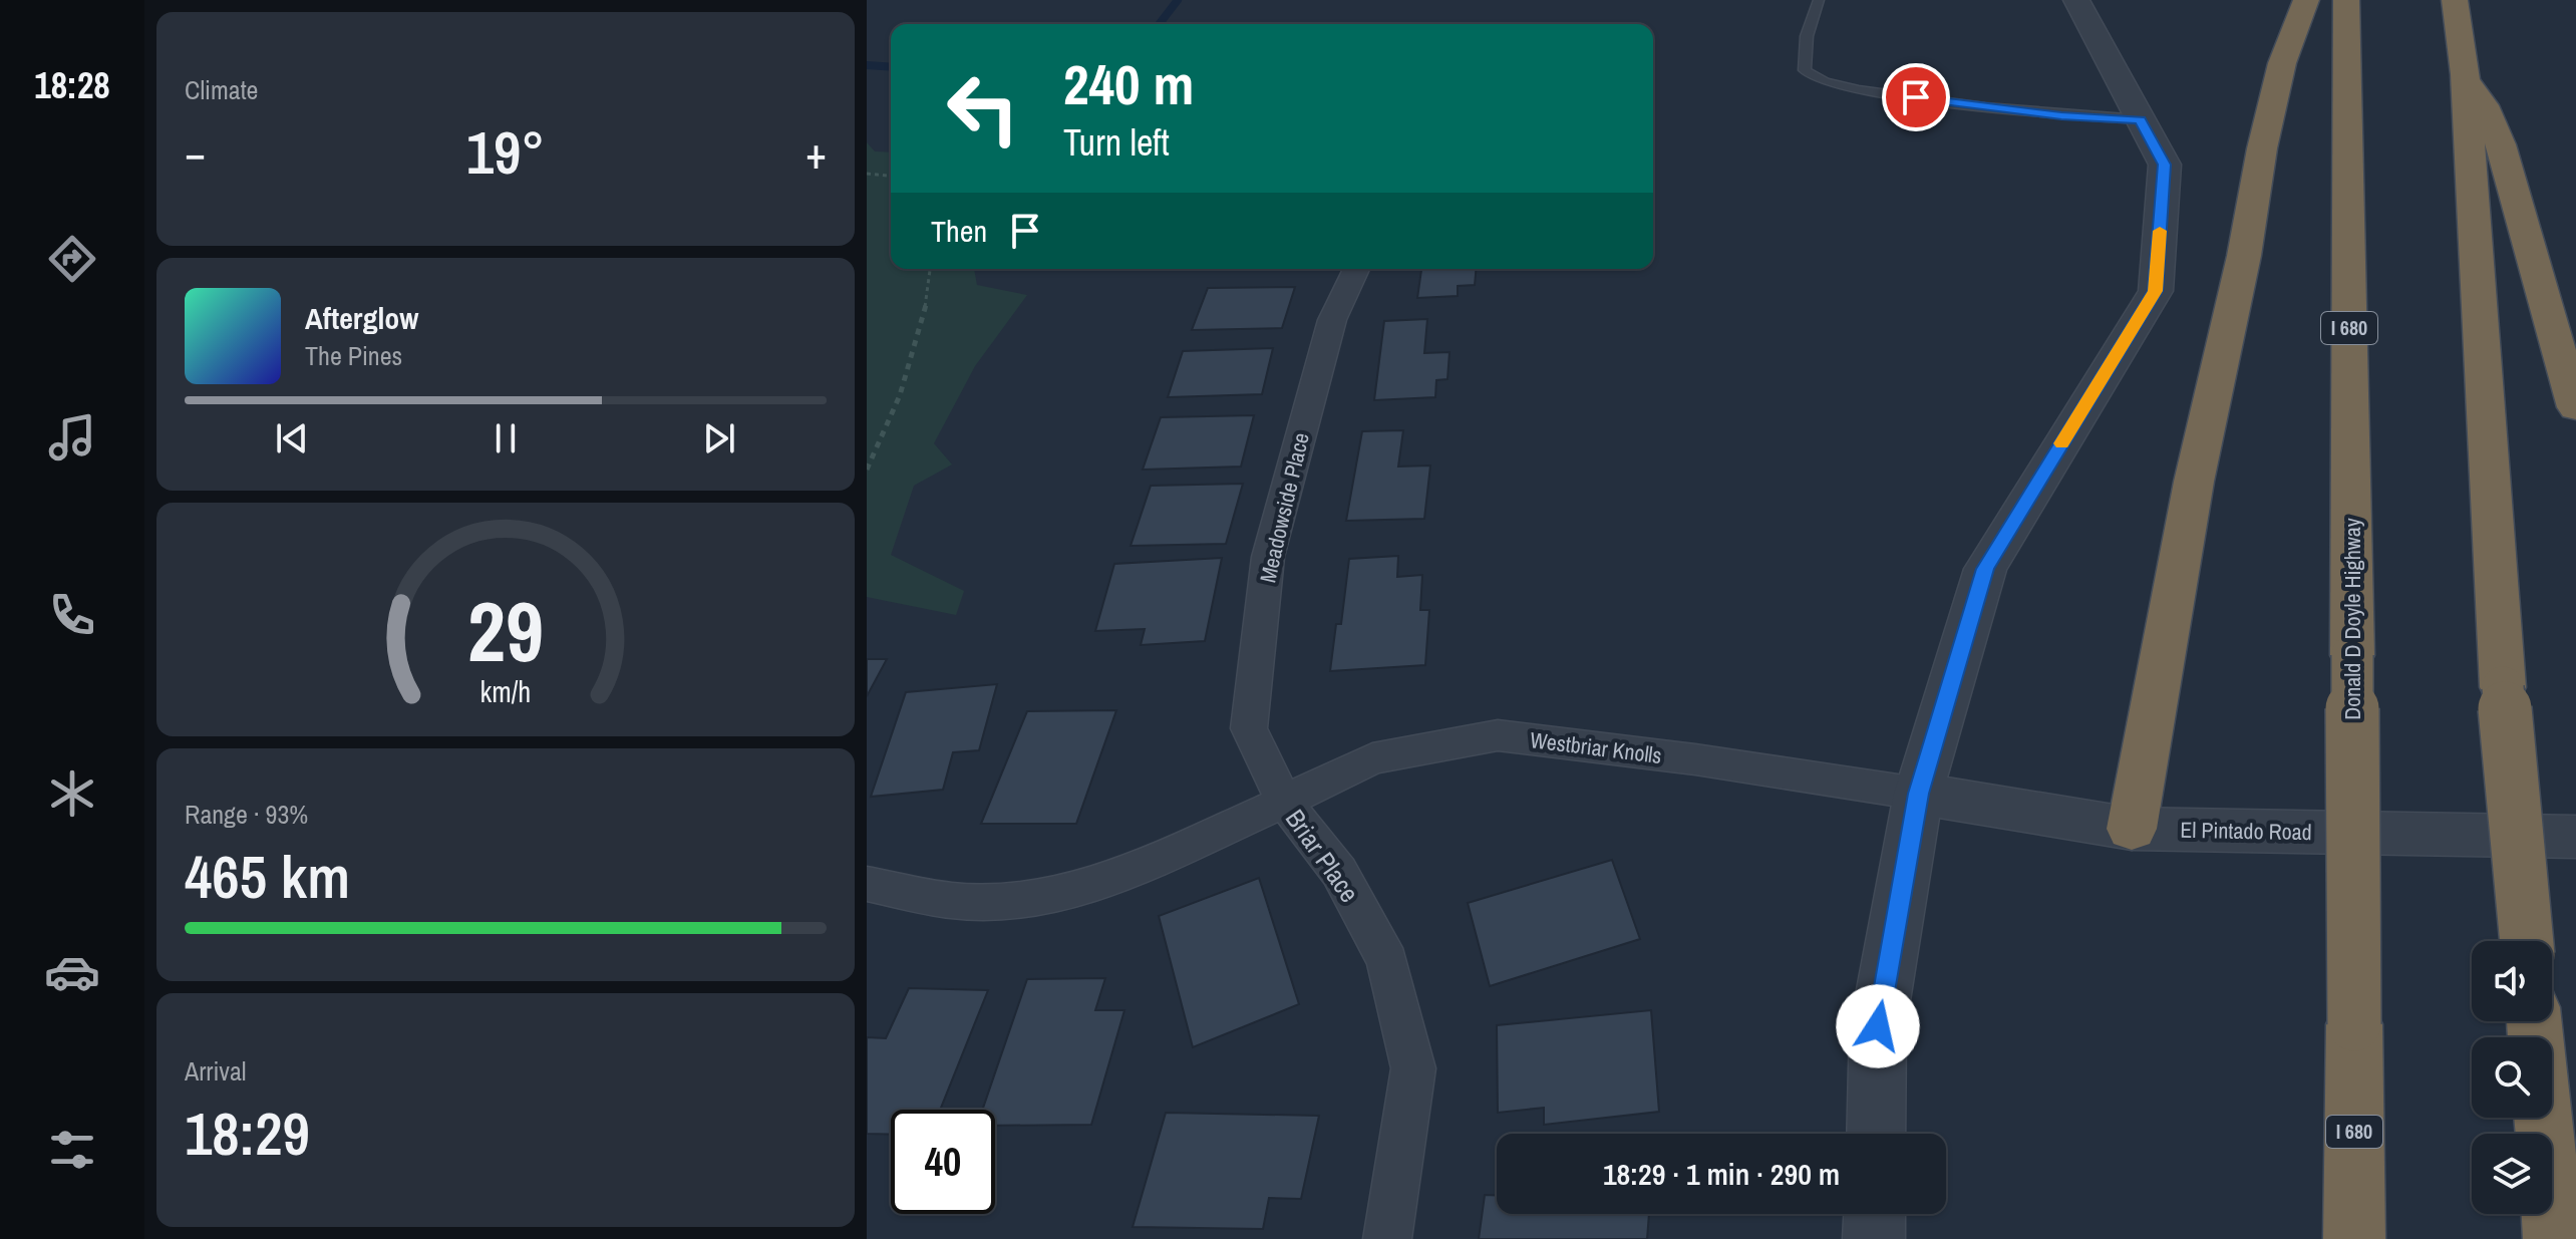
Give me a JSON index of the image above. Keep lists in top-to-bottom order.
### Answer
{
  "streets": {
    "highway": ["I 680", "Donald D Doyle Highway"],
    "street": [
      "Meadowside Place",
      "Westbriar Knolls",
      "El Pintado Road",
      "Briar Place"
    ]
  },
  "crossings": [
    ["Meadowside Place", "Westbriar Knolls"],
    ["Meadowside Place", "Briar Place"],
    ["Westbriar Knolls", "El Pintado Road"],
    ["Westbriar Knolls", "Briar Place"]
  ],
  "page": {
    "tabs": "18:28",
    "tile": [
      "Climate",
      ["Range · 93%", "465 km"],
      ["Arrival", "18:29"]
    ],
    "turn": ["240 m", "Turn left"],
    "heat": ["−", "19°", "+"],
    "then": "Then",
    "song": ["Afterglow", "The Pines"],
    "limit": "40",
    "trip": "18:29 · 1 min · 290 m",
    "gauge": ["29", "km/h"]
  }
}
